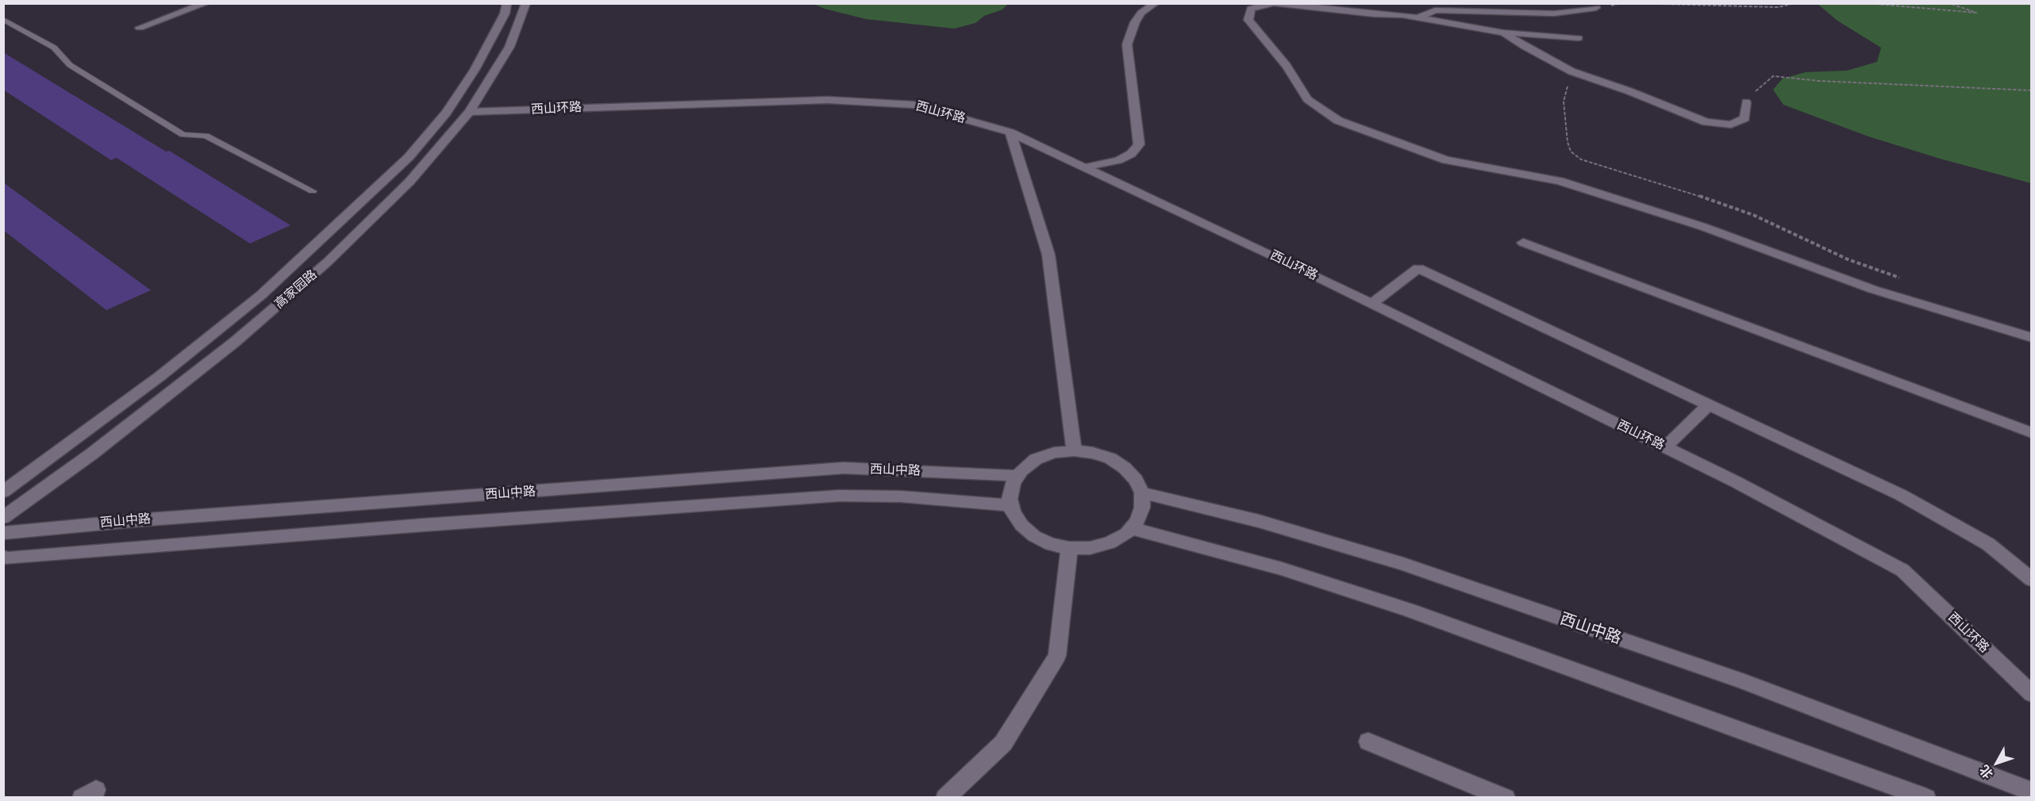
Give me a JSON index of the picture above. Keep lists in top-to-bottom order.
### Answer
{
  "streets": {
    "street": ["西山环路", "高家园路", "西山中路"]
  },
  "crossings": [
    ["西山环路", "高家园路"]
  ],
  "north": "bottom left"
}
